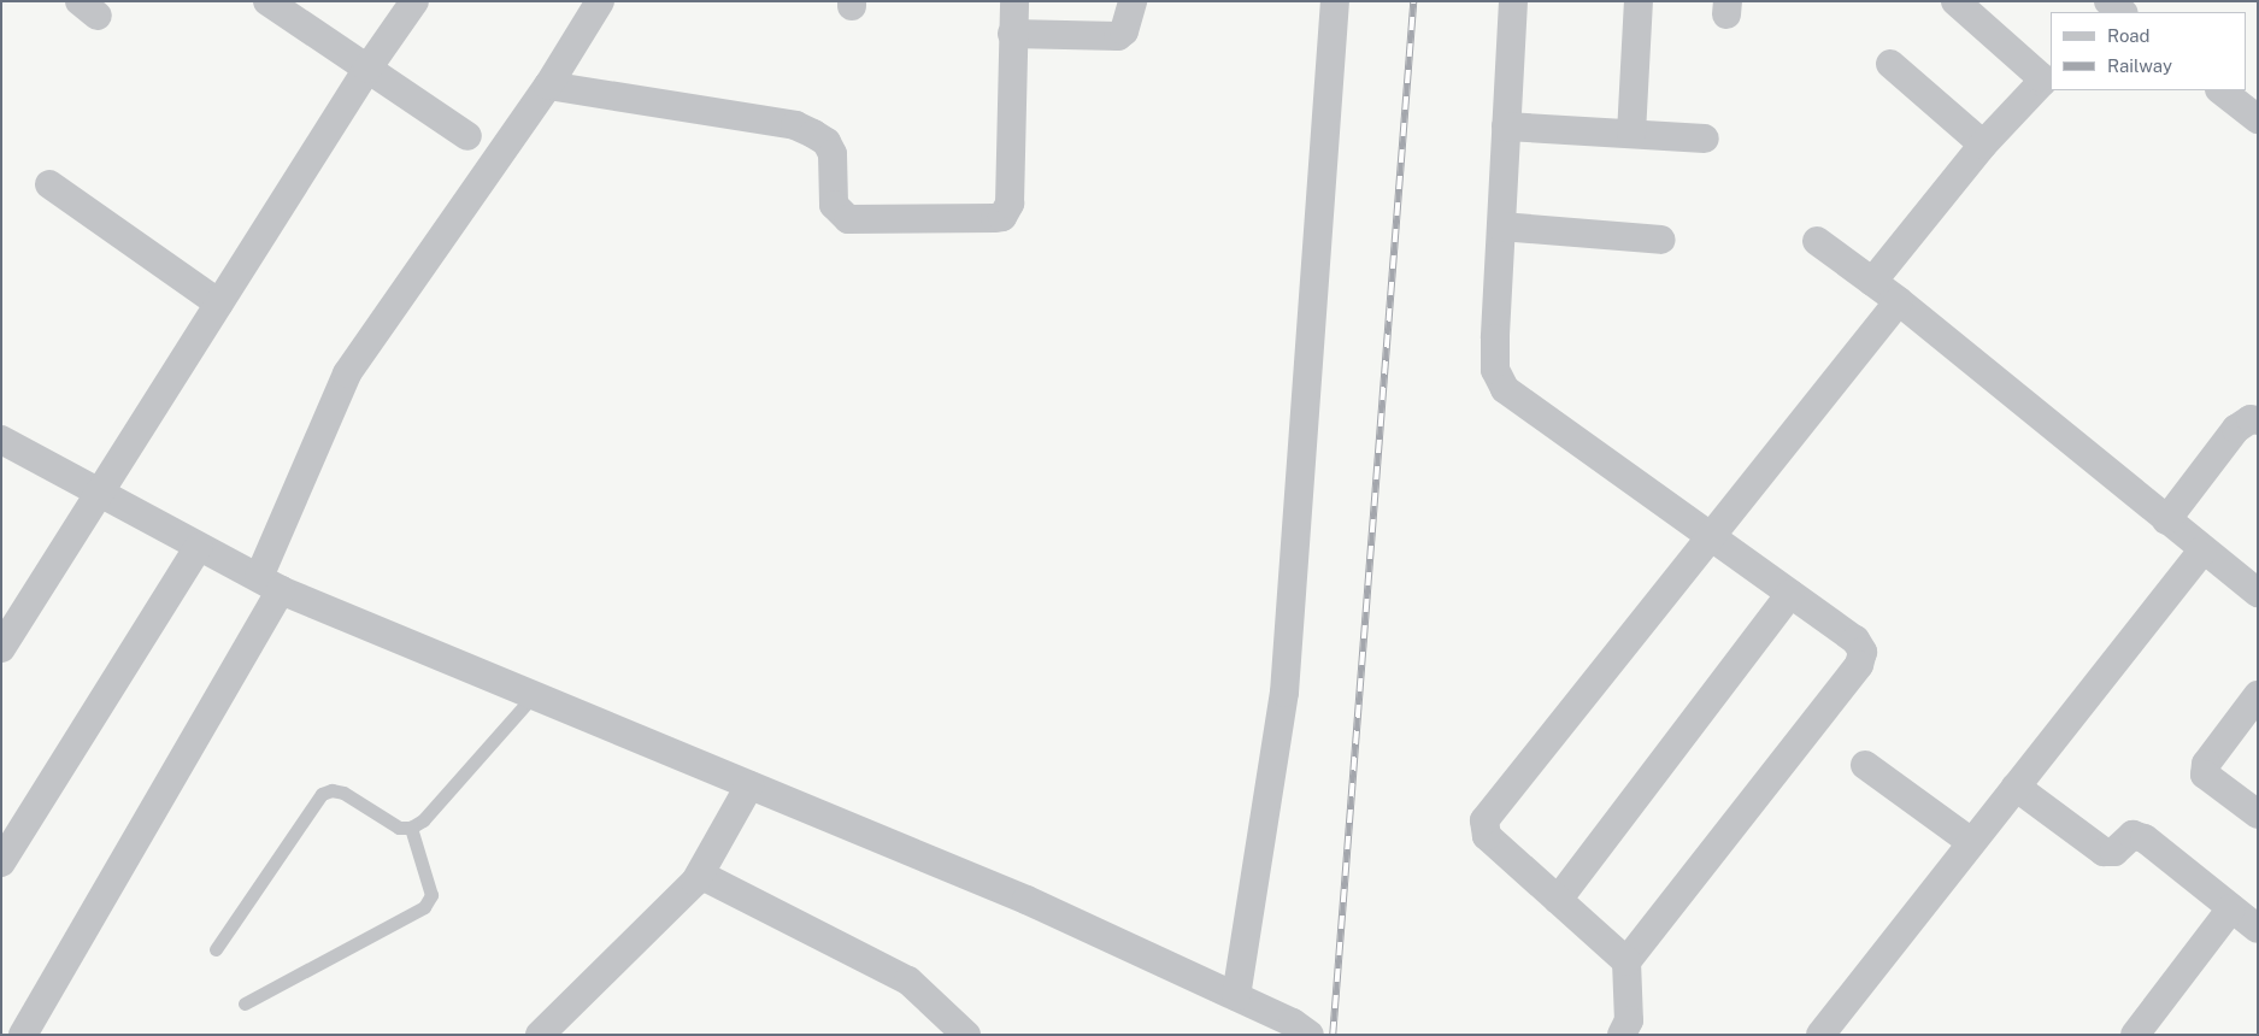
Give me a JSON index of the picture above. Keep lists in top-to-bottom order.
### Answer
{
  "legend": ["Road", "Railway"]
}
